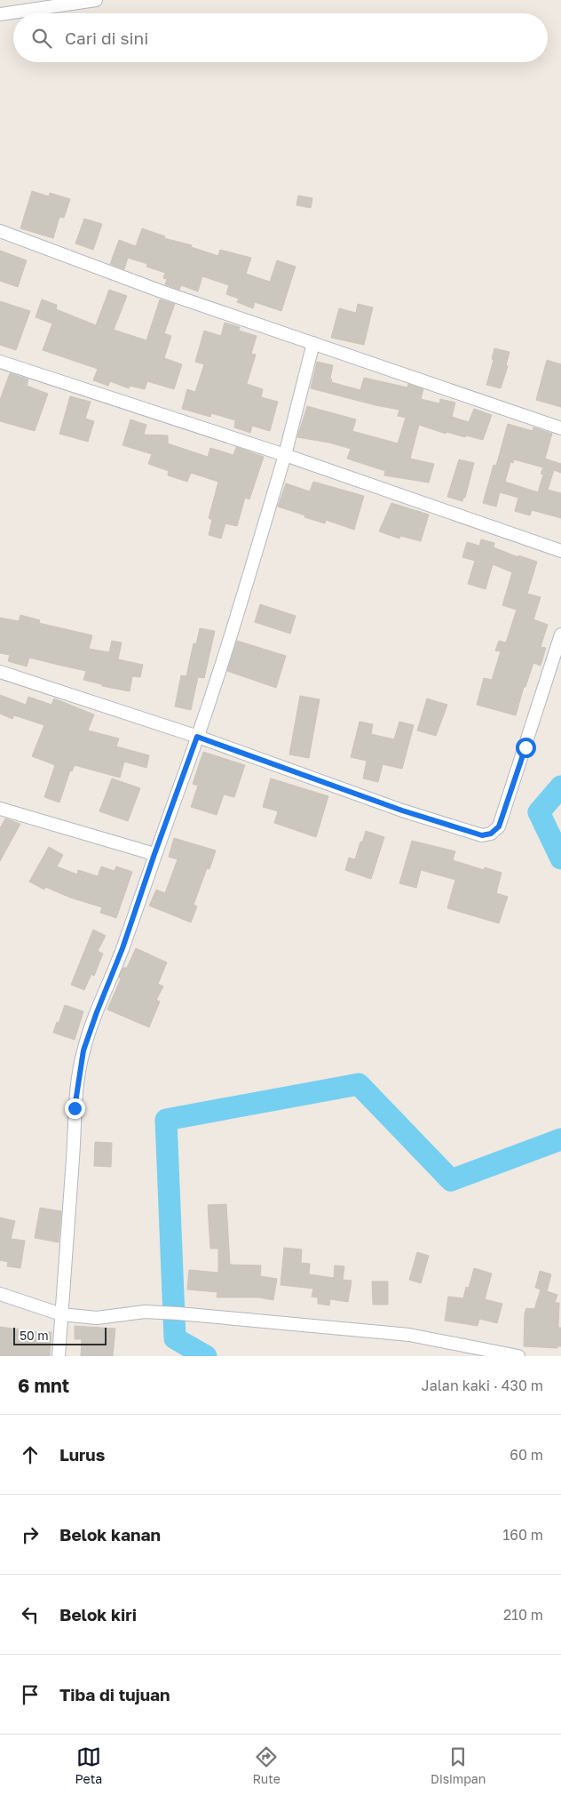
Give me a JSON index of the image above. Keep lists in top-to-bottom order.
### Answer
{
  "scale_bar": "50 m",
  "page": {
    "search": "Cari di sini",
    "scale": "50 m",
    "heading": ["6 mnt", "Jalan kaki · 430 m"],
    "list": [
      ["Lurus", "60 m"],
      ["Belok kanan", "160 m"],
      ["Belok kiri", "210 m"],
      "Tiba di tujuan"
    ],
    "nav": ["Peta", "Rute", "Disimpan"]
  }
}
